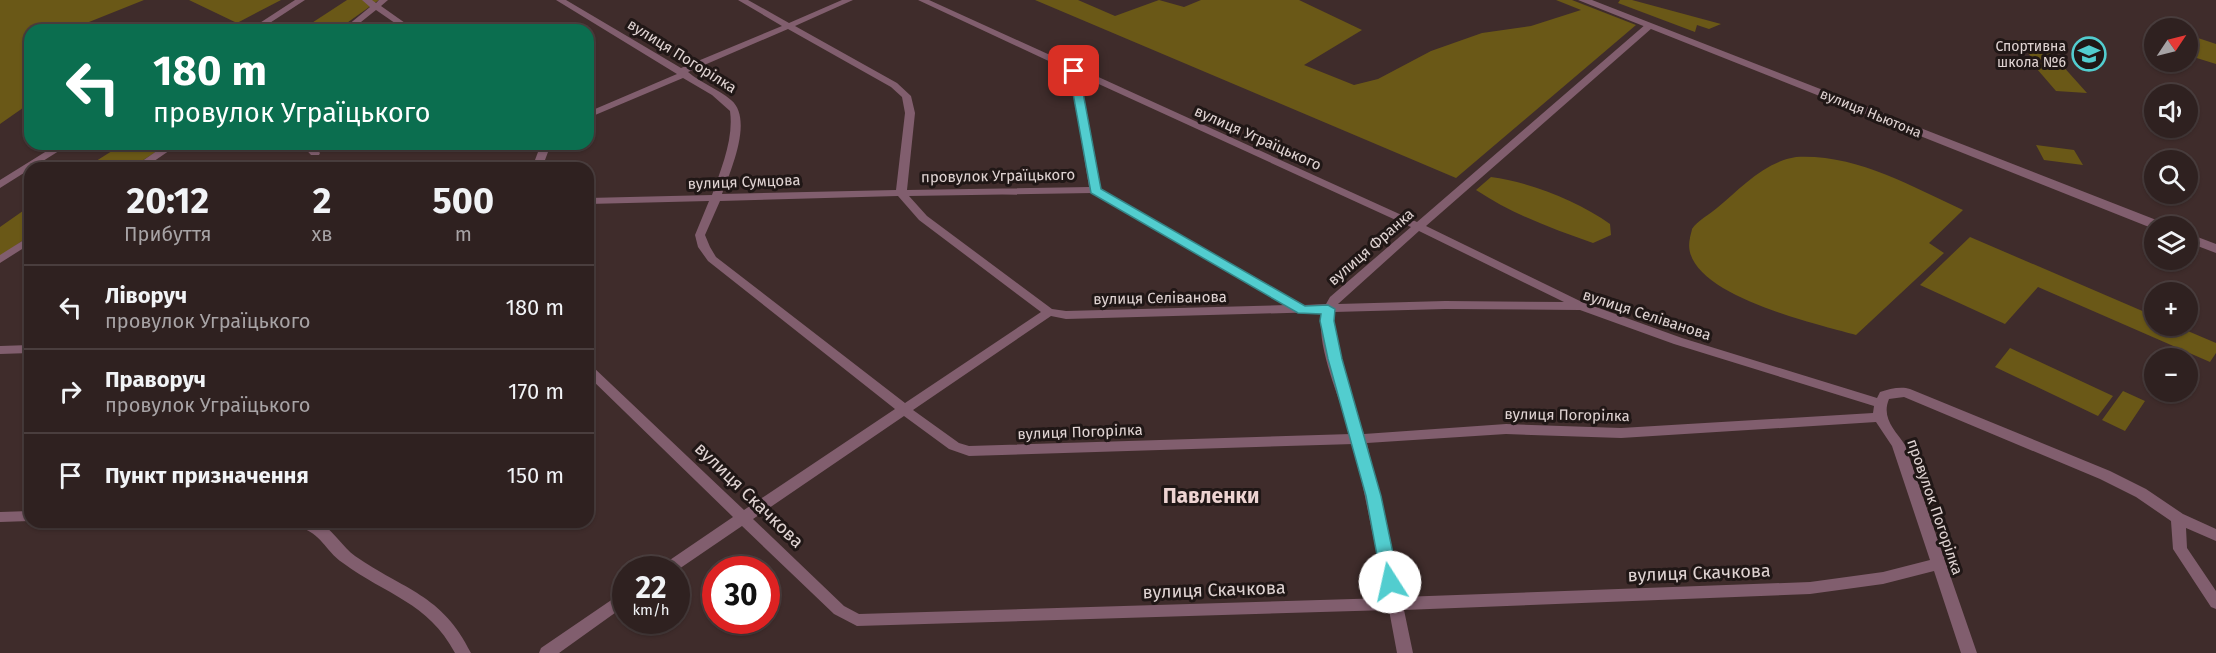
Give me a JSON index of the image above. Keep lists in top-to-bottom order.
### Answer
{
  "streets": {
    "street": [
      "вулиця Погорілка",
      "вулиця Ньютона",
      "вулиця Уграїцького",
      "провулок Уграїцького",
      "вулиця Сумцова",
      "вулиця Франка",
      "вулиця Селіванова",
      "вулиця Скачкова",
      "провулок Погорілка"
    ]
  },
  "crossings": [
    ["вулиця Погорілка", "вулиця Сумцова"],
    ["вулиця Погорілка", "вулиця Франка"],
    ["вулиця Погорілка", "вулиця Селіванова"],
    ["вулиця Погорілка", "провулок Погорілка"],
    ["вулиця Ньютона", "вулиця Франка"],
    ["вулиця Уграїцького", "провулок Уграїцького"],
    ["вулиця Уграїцького", "вулиця Франка"],
    ["вулиця Уграїцького", "вулиця Селіванова"],
    ["провулок Уграїцького", "вулиця Сумцова"],
    ["провулок Уграїцького", "вулиця Селіванова"],
    ["вулиця Франка", "вулиця Селіванова"],
    ["вулиця Франка", "вулиця Скачкова"],
    ["вулиця Селіванова", "провулок Погорілка"],
    ["вулиця Скачкова", "провулок Погорілка"]
  ],
  "districts": ["Павленки"],
  "places": {
    "school or university": ["Спортивна школа №6"]
  },
  "north": "top right",
  "page": {
    "map_buttons": ["+", "−"],
    "turn": ["180 m", "провулок Уграїцького"],
    "eta": [
      "20:12",
      "Прибуття",
      "2",
      "хв",
      "500",
      "m"
    ],
    "list": [
      {
        "name": "Ліворуч",
        "note": "провулок Уграїцького",
        "value": "180 m"
      },
      {
        "name": "Праворуч",
        "note": "провулок Уграїцького",
        "value": "170 m"
      },
      {
        "name": "Пункт призначення",
        "value": "150 m"
      }
    ],
    "speed": "22 km/h",
    "limit": "30"
  }
}
